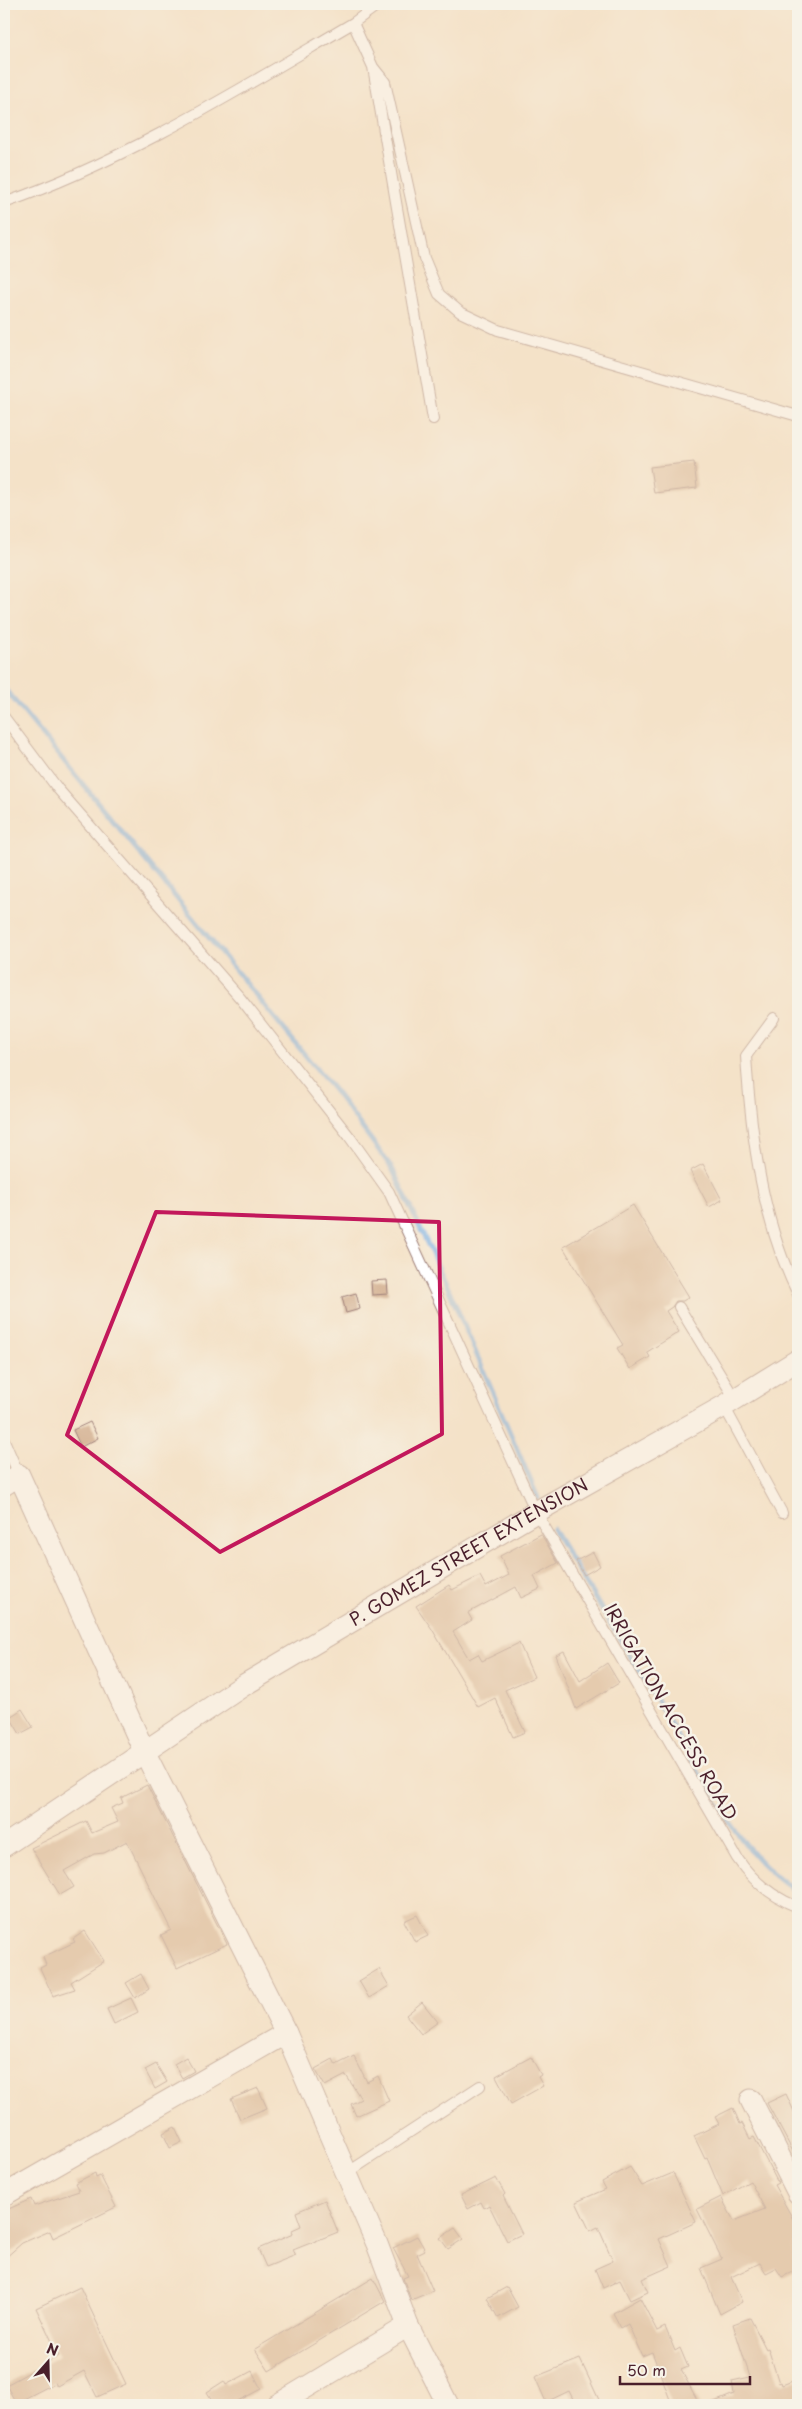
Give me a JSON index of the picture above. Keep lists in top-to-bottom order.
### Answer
{
  "streets": {
    "street": ["P. GOMEZ STREET EXTENSION"],
    "lane": ["IRRIGATION ACCESS ROAD"]
  },
  "crossings": [
    ["P. GOMEZ STREET EXTENSION", "IRRIGATION ACCESS ROAD"]
  ],
  "scale_bar": "50 m",
  "north": "top"
}
